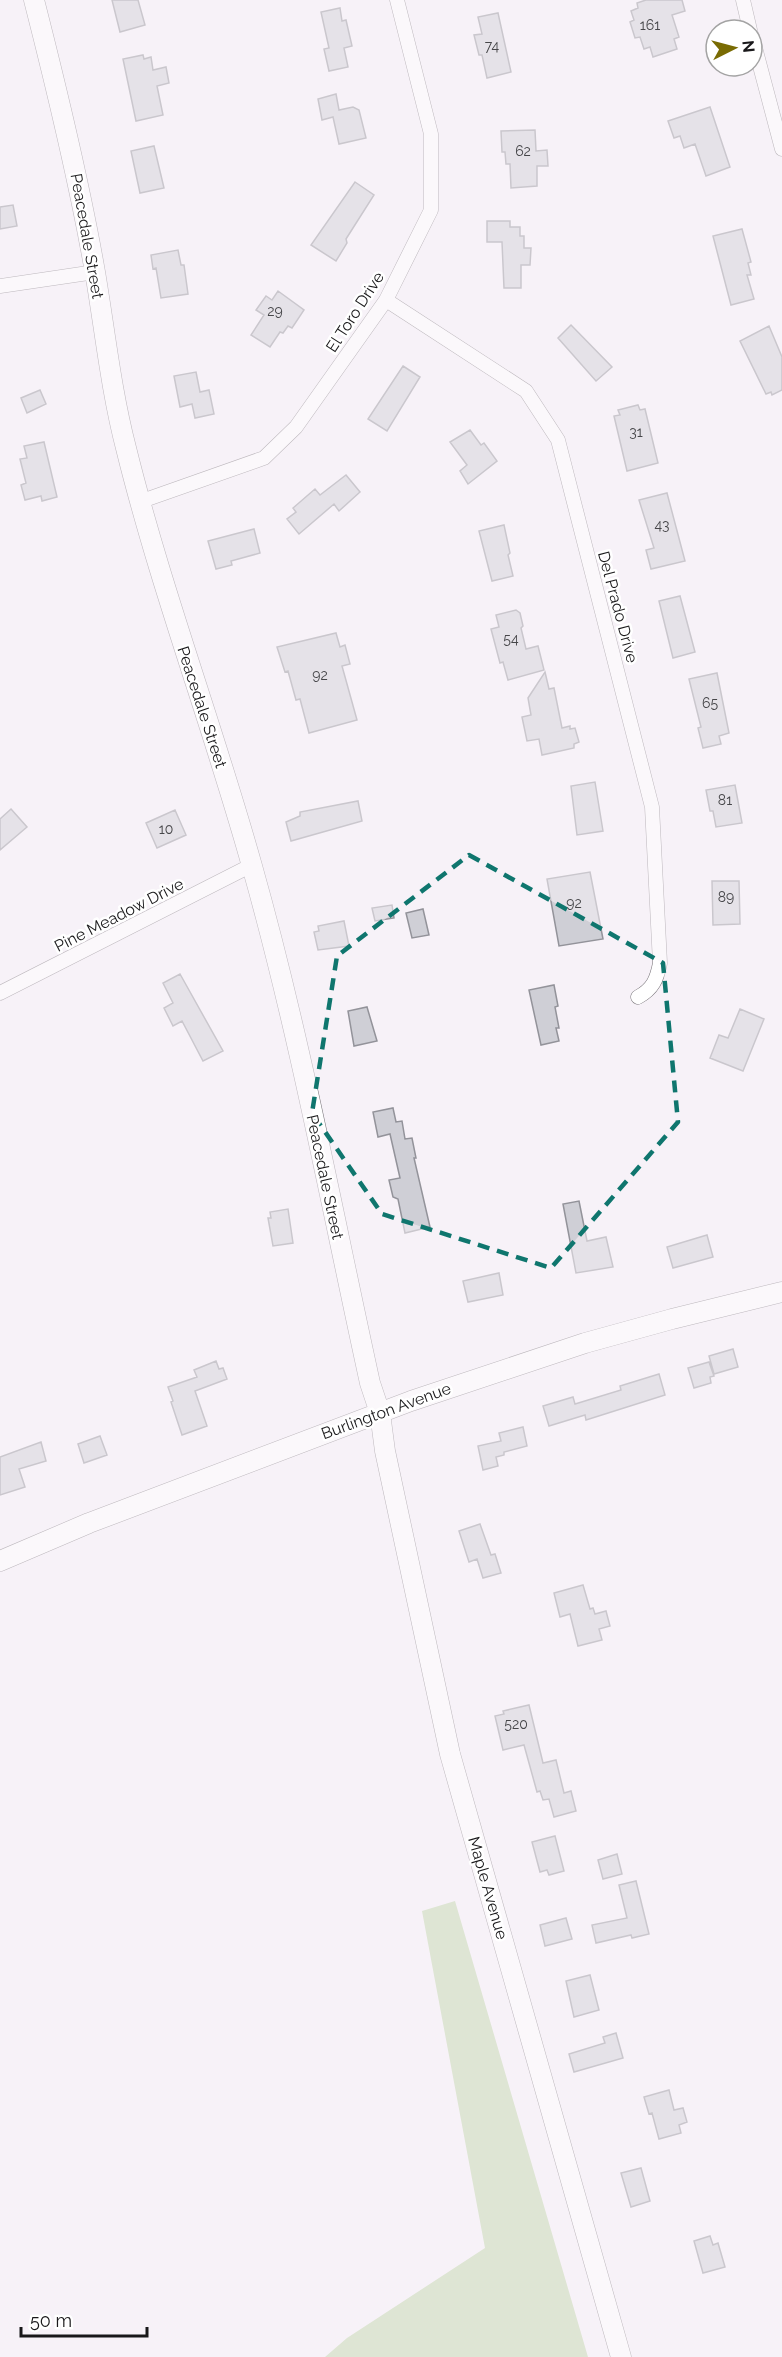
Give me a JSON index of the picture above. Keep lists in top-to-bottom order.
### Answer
{
  "streets": {
    "main road": ["Peacedale Street", "Burlington Avenue", "Maple Avenue"],
    "street": ["El Toro Drive", "Del Prado Drive", "Pine Meadow Drive"]
  },
  "crossings": [
    ["Peacedale Street", "El Toro Drive"],
    ["Peacedale Street", "Pine Meadow Drive"],
    ["Peacedale Street", "Burlington Avenue"],
    ["Peacedale Street", "Maple Avenue"],
    ["El Toro Drive", "Del Prado Drive"],
    ["Burlington Avenue", "Maple Avenue"]
  ],
  "house_numbers": [
    "161",
    "74",
    "62",
    "29",
    "31",
    "43",
    "54",
    "92",
    "65",
    "81",
    "10",
    "89",
    "92",
    "520"
  ],
  "scale_bar": "50 m",
  "north": "right"
}
